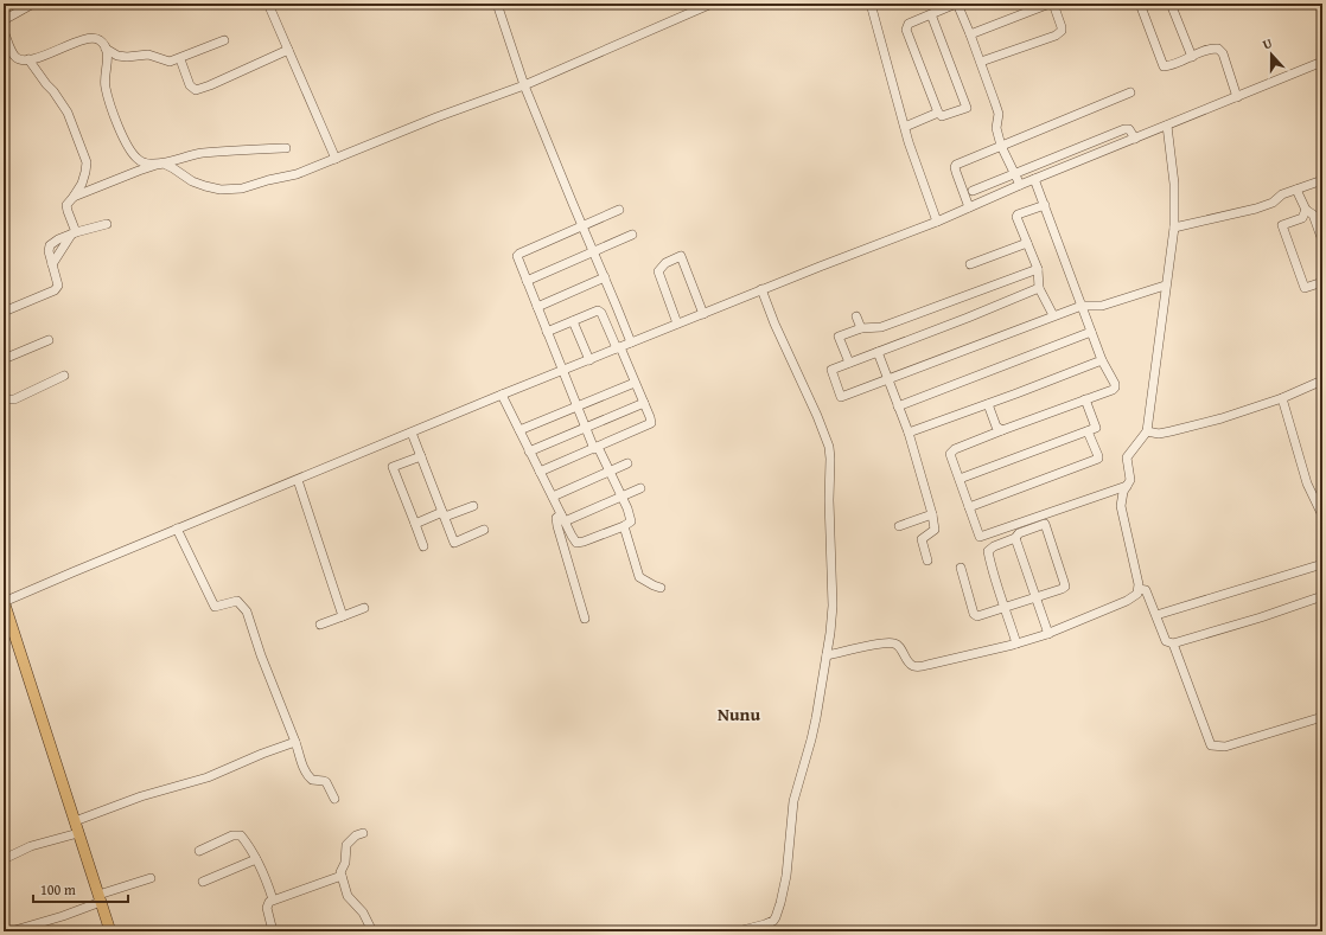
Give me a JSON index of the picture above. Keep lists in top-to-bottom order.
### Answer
{
  "districts": ["Nunu"],
  "scale_bar": "100 m",
  "north": "top"
}
